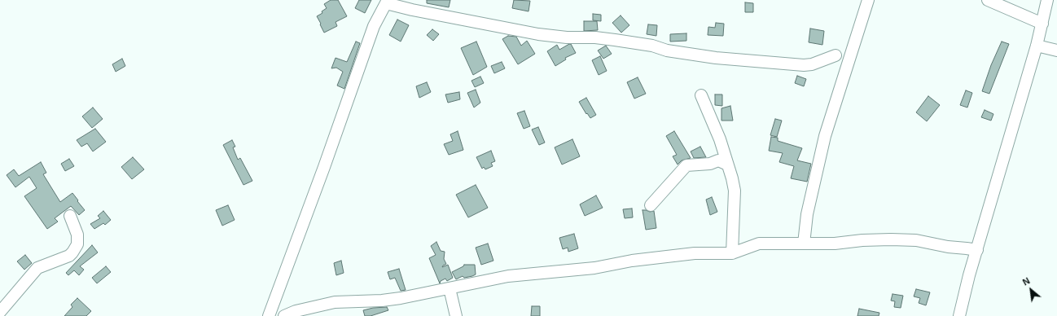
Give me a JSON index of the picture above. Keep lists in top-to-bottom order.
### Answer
{
  "north": "top left"
}
